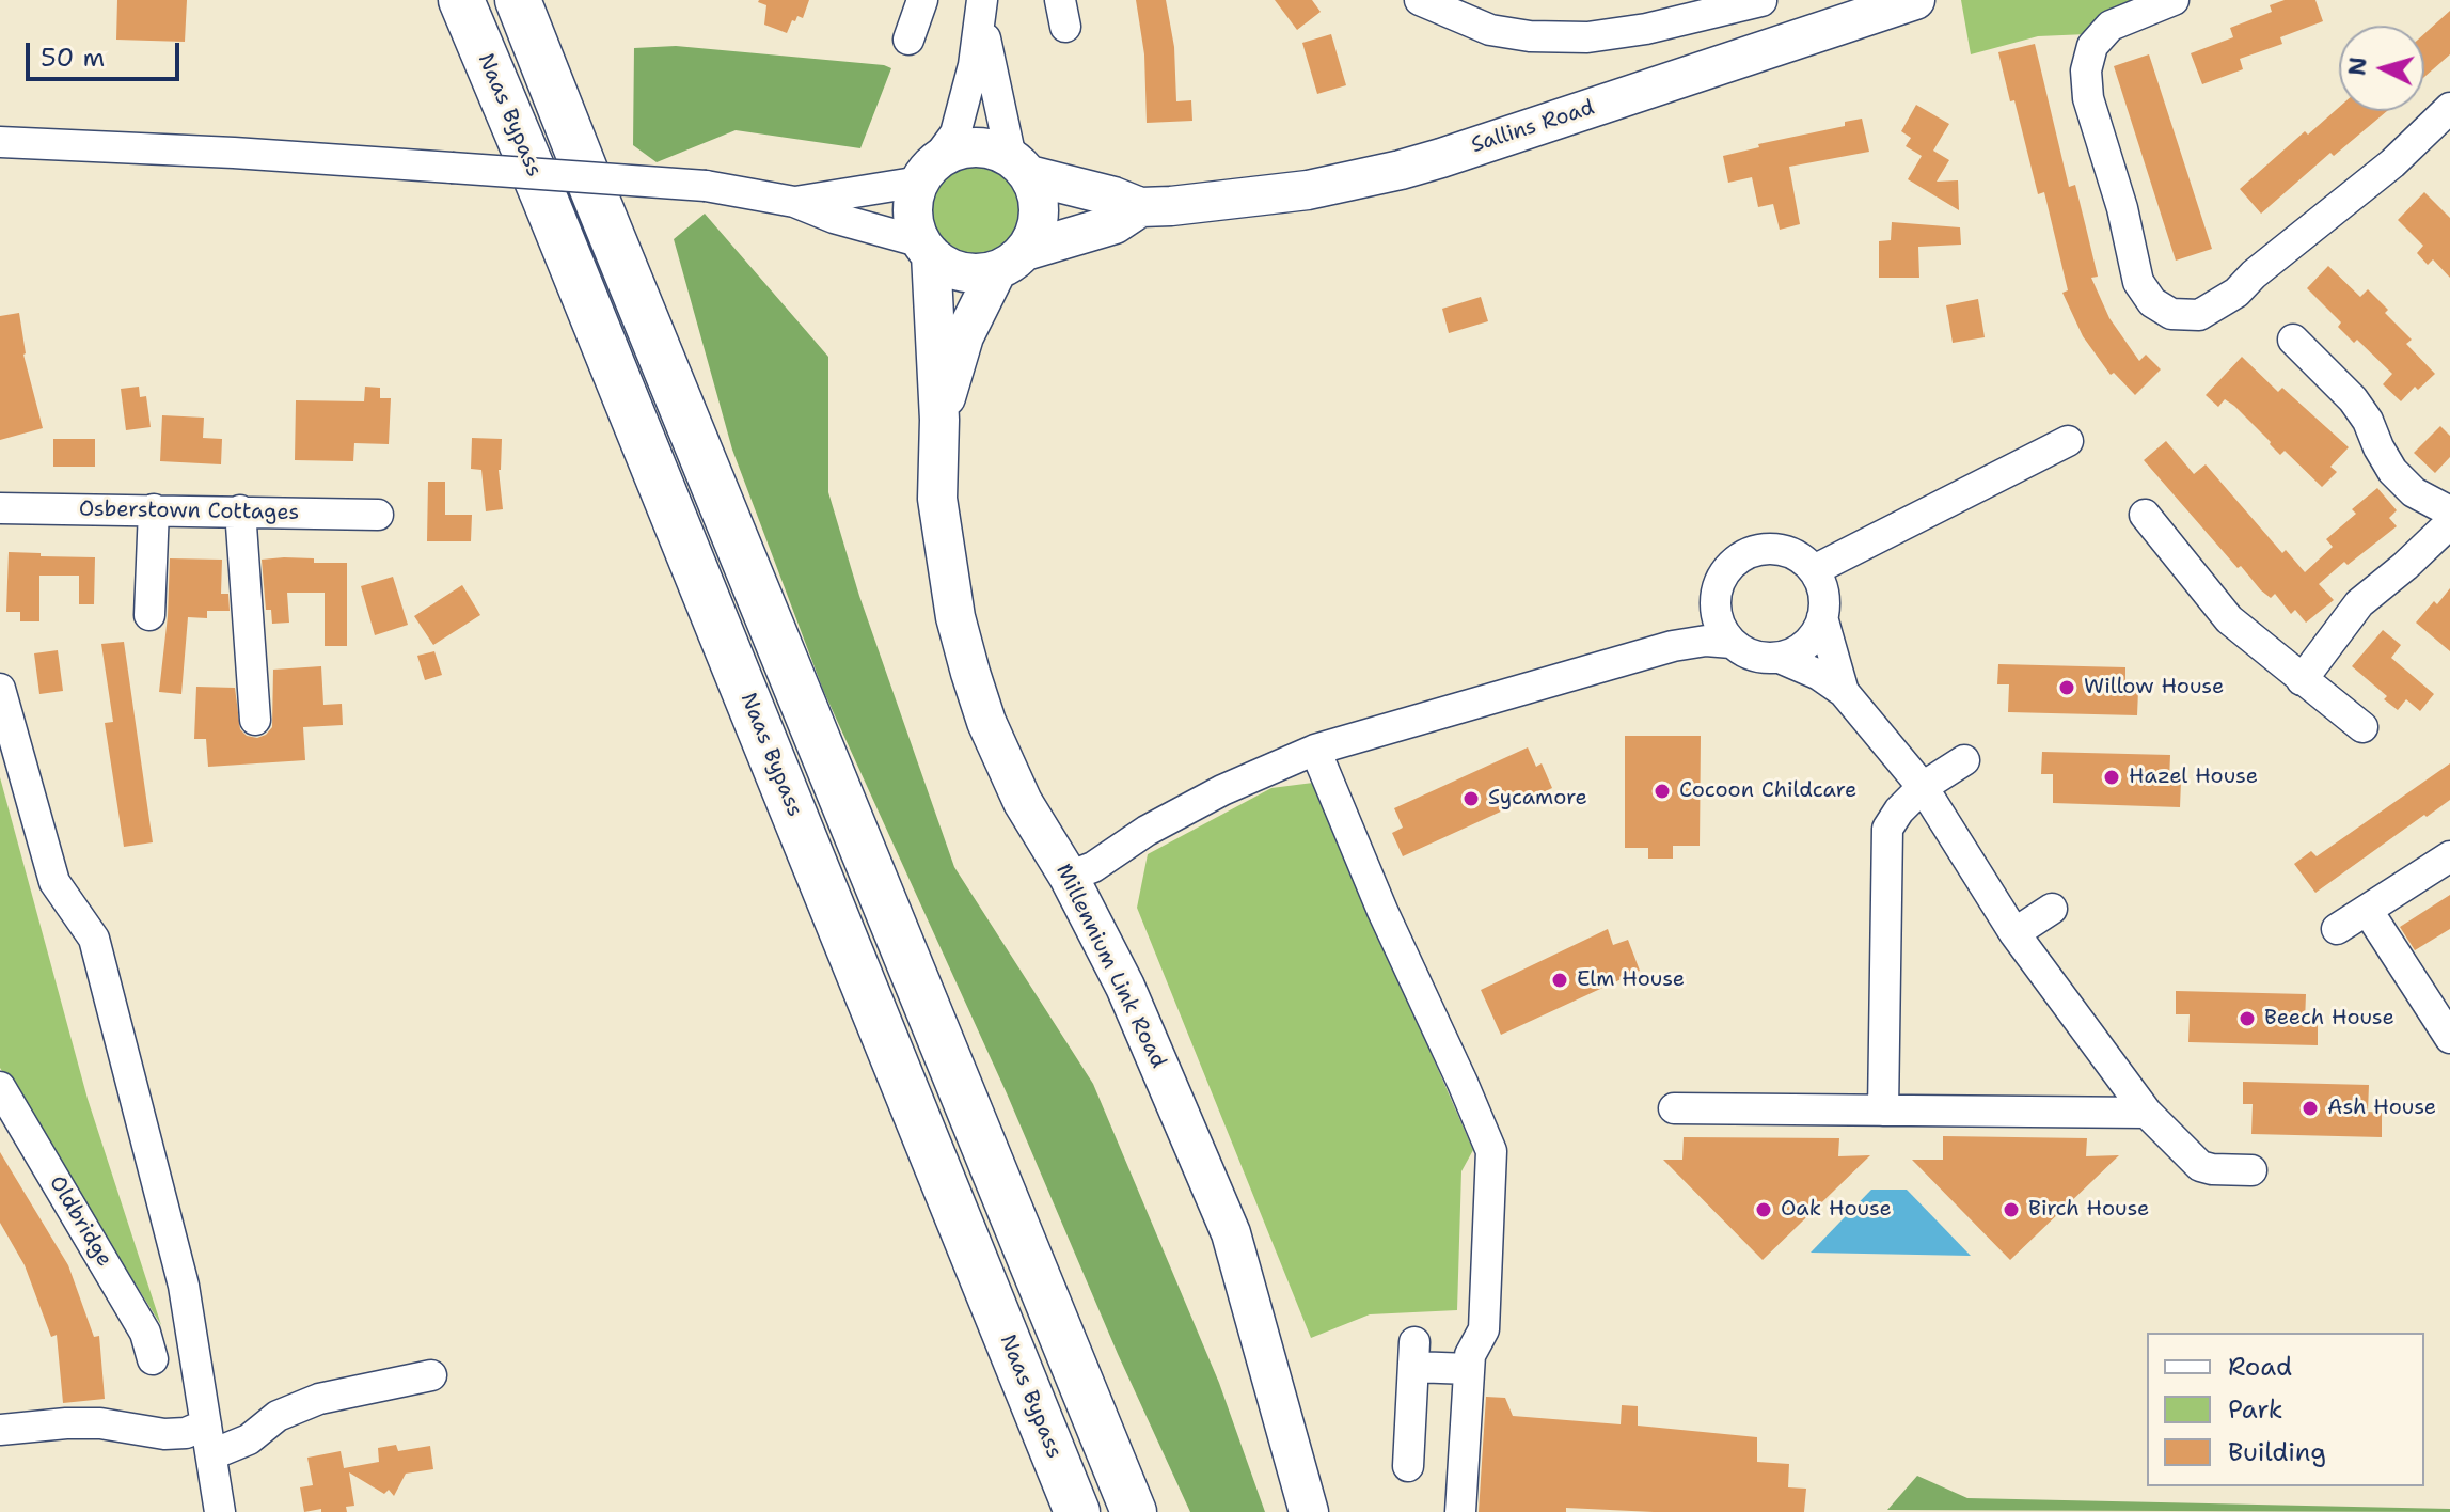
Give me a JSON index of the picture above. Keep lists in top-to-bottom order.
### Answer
{
  "streets": {
    "highway": ["Naas Bypass"],
    "main road": ["Sallins Road", "Millennium Link Road"],
    "street": ["Osberstown Cottages", "Oldbridge"]
  },
  "crossings": [
    ["Sallins Road", "Millennium Link Road"]
  ],
  "places": [
    "Willow House",
    "Hazel House",
    "Cocoon Childcare",
    "Sycamore",
    "Elm House",
    "Beech House",
    "Ash House",
    "Oak House",
    "Birch House"
  ],
  "legend": ["Road", "Park", "Building"],
  "scale_bar": "50 m",
  "north": "left"
}
